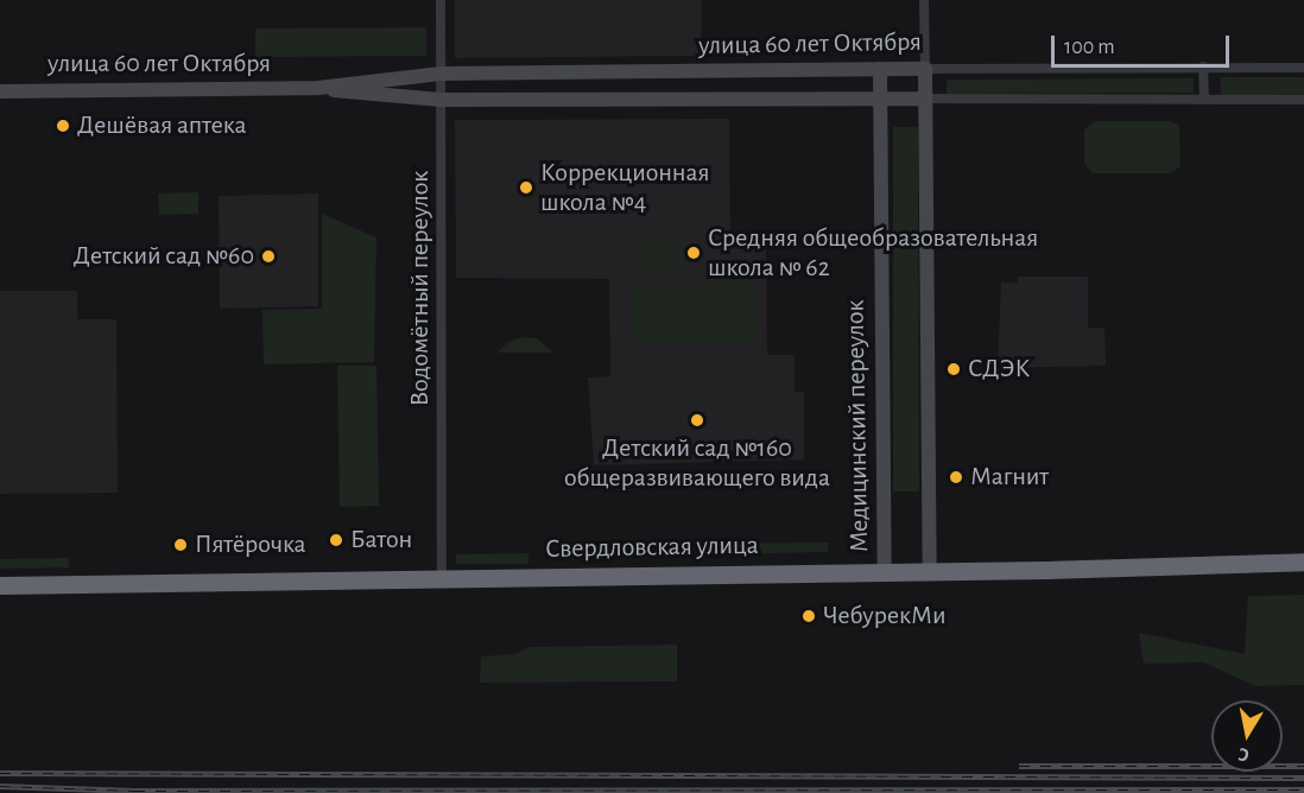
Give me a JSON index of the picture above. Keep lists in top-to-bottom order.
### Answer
{
  "streets": {
    "highway": ["Свердловская улица"],
    "main road": ["улица 60 лет Октября", "Медицинский переулок"],
    "street": ["Водомётный переулок"]
  },
  "crossings": [
    ["улица 60 лет Октября", "Водомётный переулок"],
    ["улица 60 лет Октября", "Медицинский переулок"],
    ["Водомётный переулок", "Свердловская улица"],
    ["Медицинский переулок", "Свердловская улица"]
  ],
  "places": [
    "Дешёвая аптека",
    "Коррекционная школа №4",
    "Средняя общеобразовательная школа № 62",
    "Детский сад №60",
    "СДЭК",
    "Детский сад №160 общеразвивающего вида",
    "Магнит",
    "Батон",
    "Пятёрочка",
    "ЧебурекМи"
  ],
  "scale_bar": "100 m",
  "north": "bottom"
}
